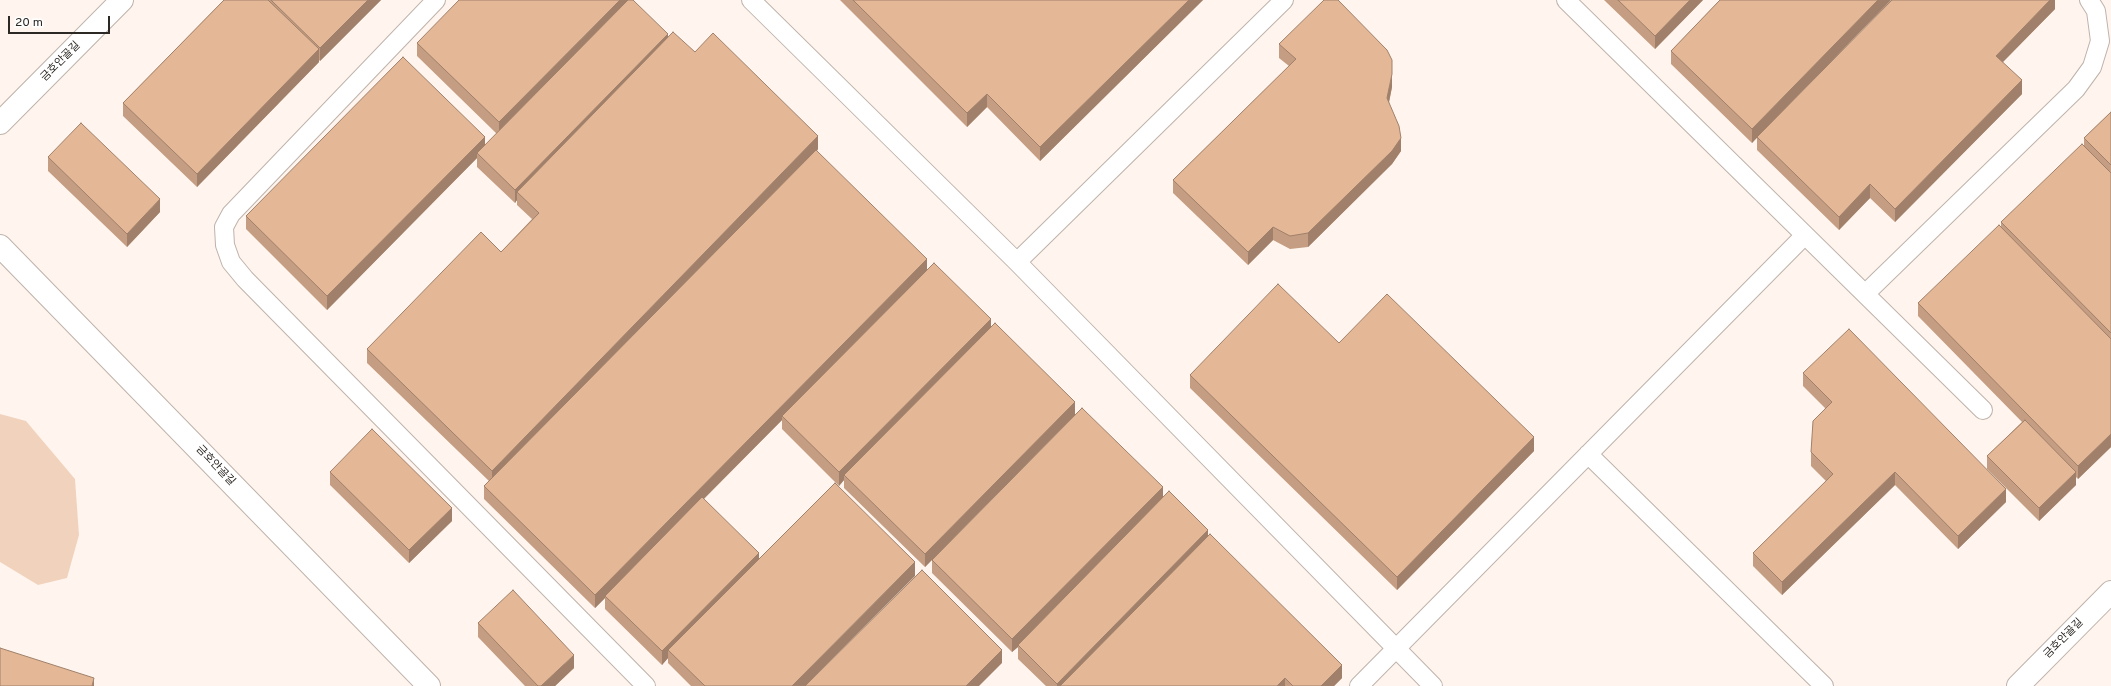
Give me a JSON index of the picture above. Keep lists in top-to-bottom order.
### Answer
{
  "streets": {
    "street": ["금호안골길"]
  },
  "scale_bar": "20 m"
}
